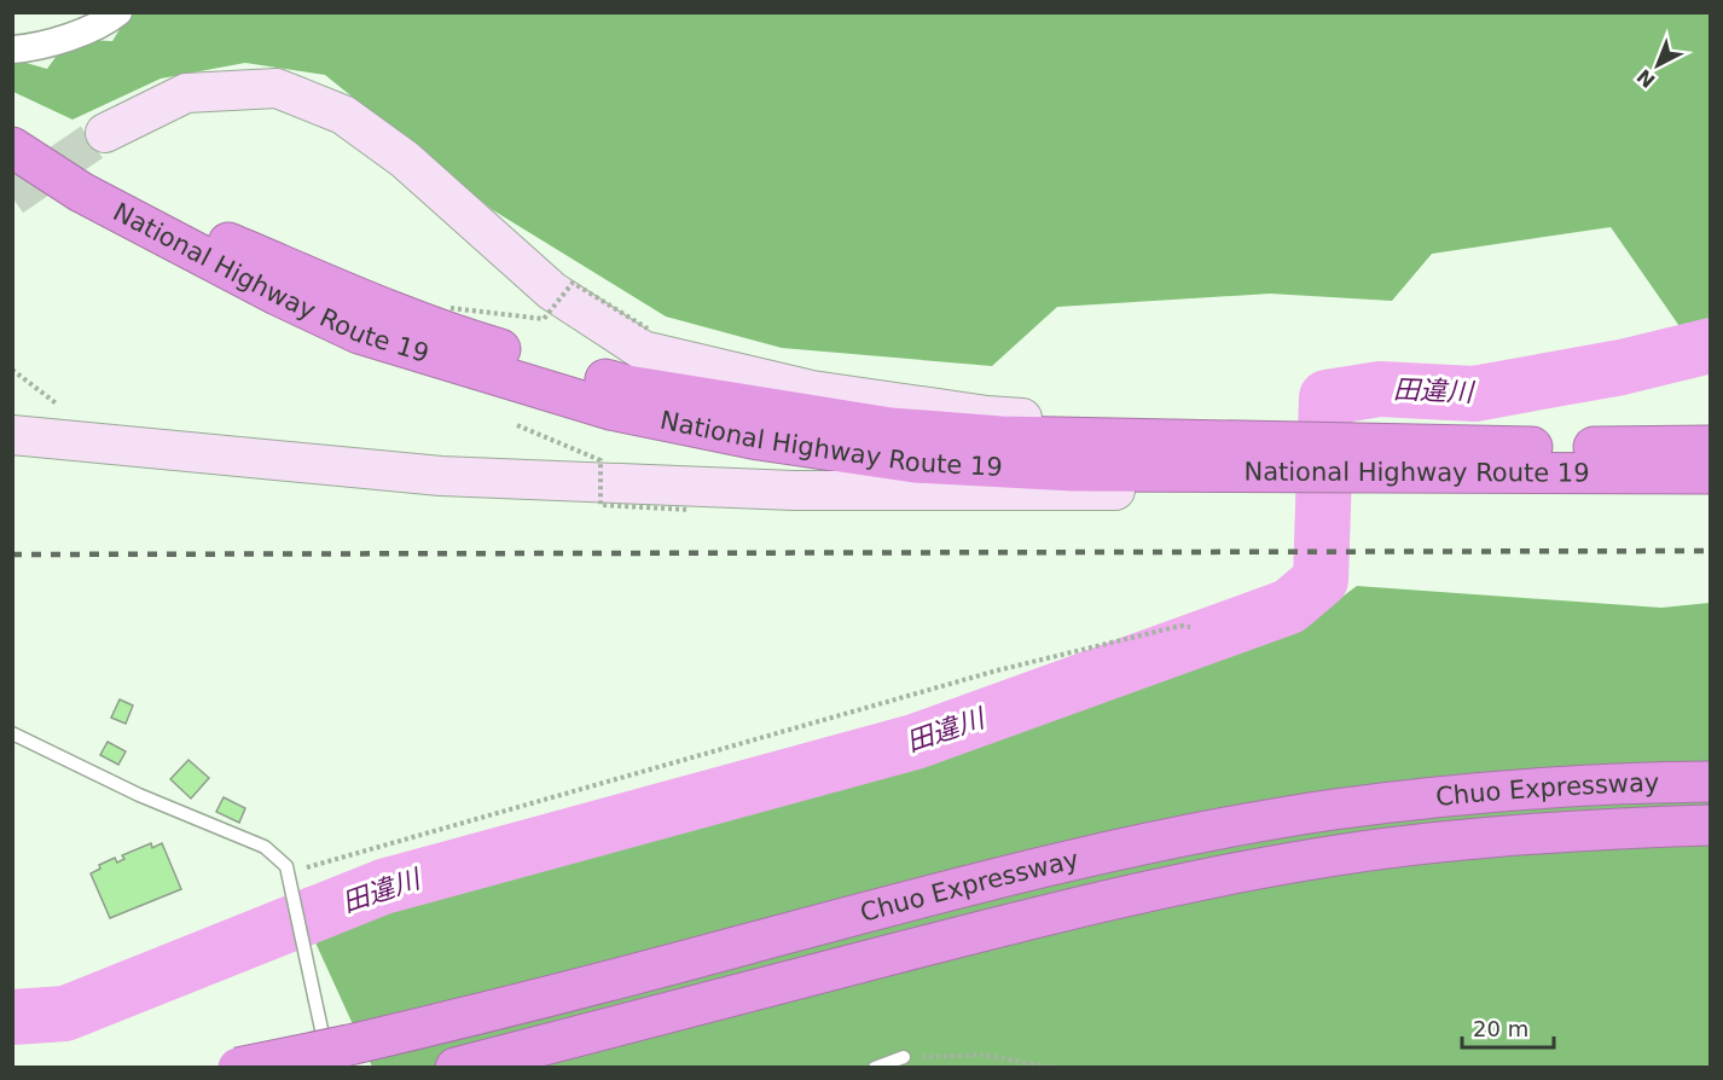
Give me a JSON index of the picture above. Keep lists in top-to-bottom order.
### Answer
{
  "streets": {
    "highway": ["National Highway Route 19", "Chuo Expressway"]
  },
  "water": ["田違川"],
  "scale_bar": "20 m",
  "north": "bottom left"
}
